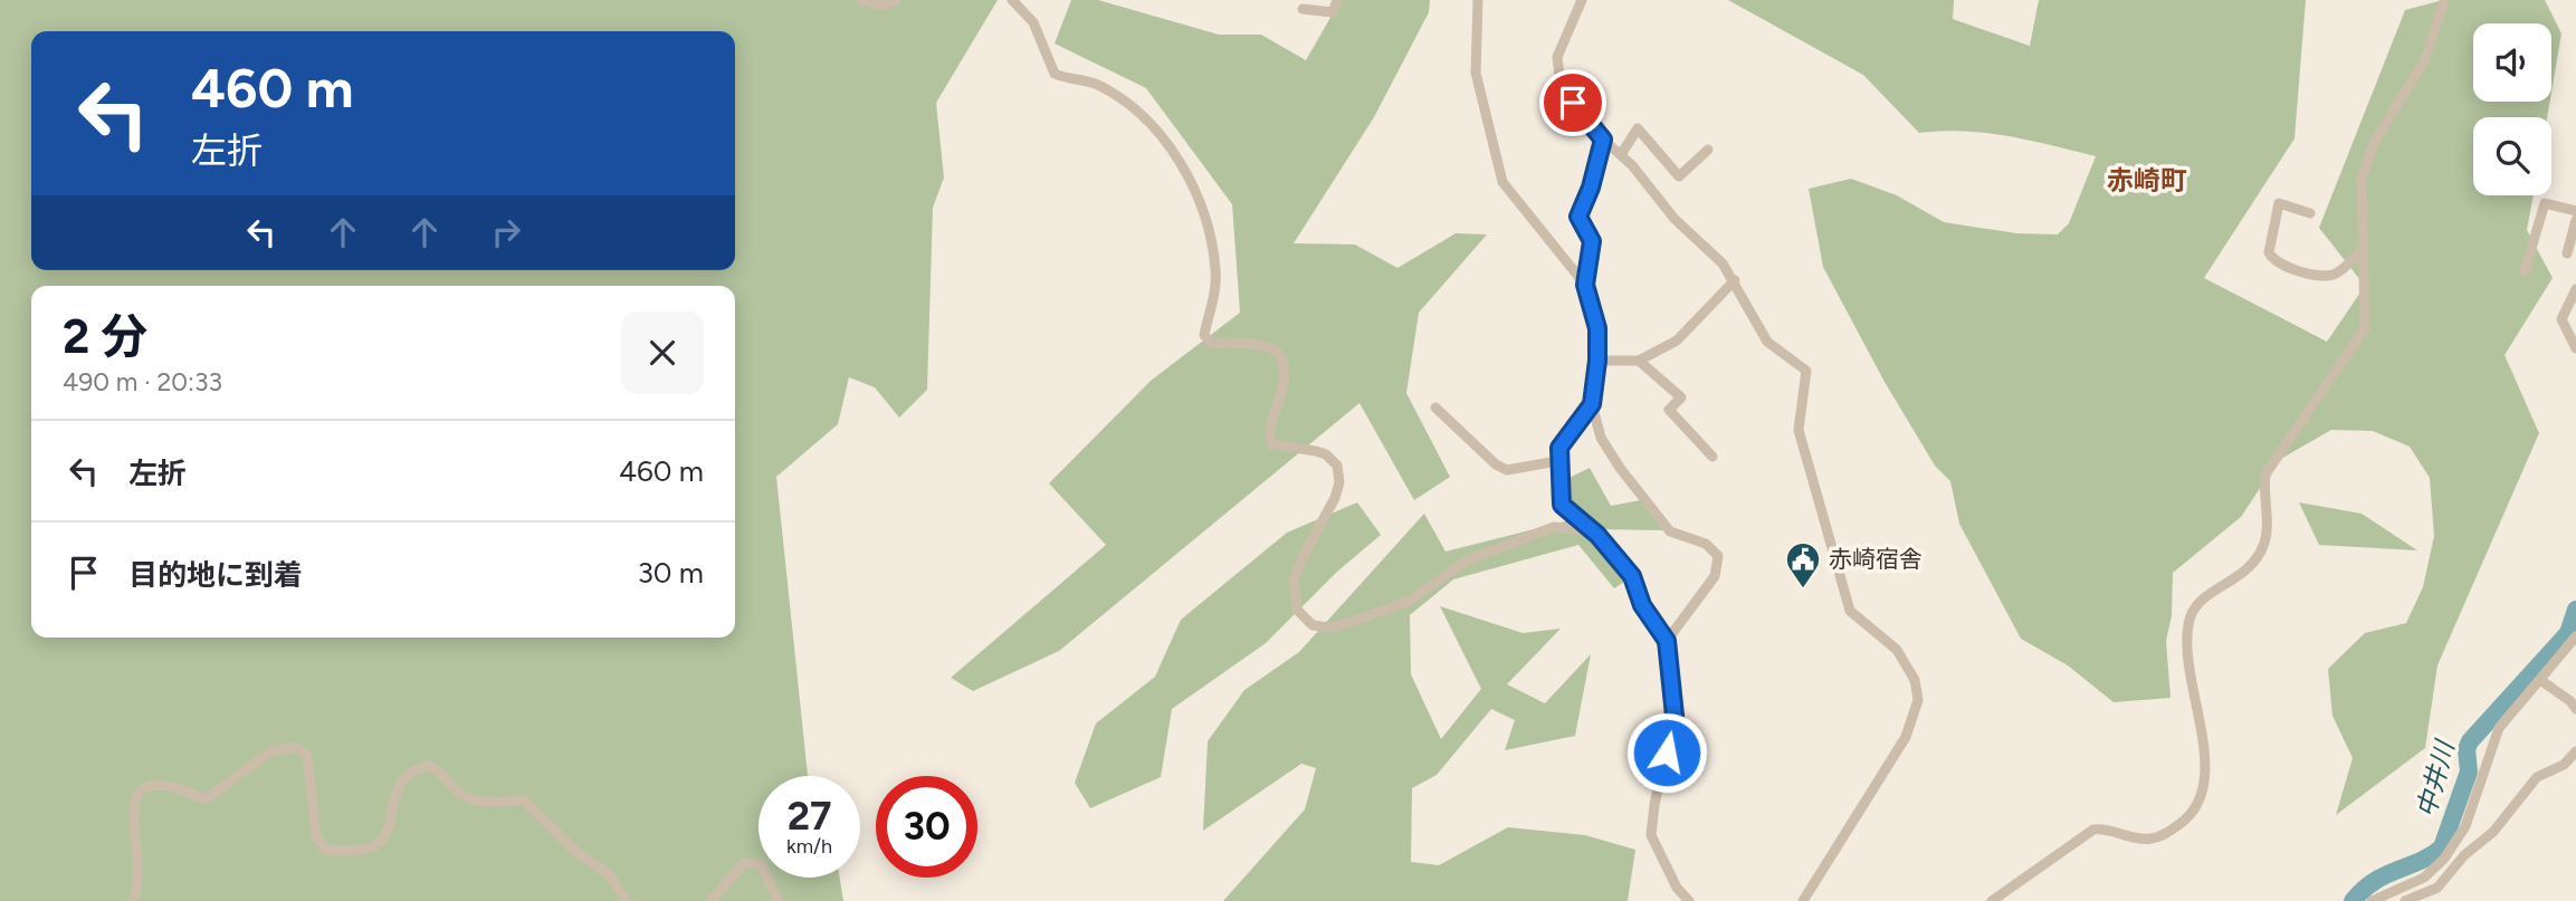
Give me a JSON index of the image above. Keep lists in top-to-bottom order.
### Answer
{
  "districts": ["赤崎町"],
  "water": ["中井川"],
  "places": {
    "public building": ["赤崎宿舎"]
  },
  "page": {
    "turn": ["460 m", "左折"],
    "heading": ["2 分", "490 m · 20:33"],
    "list": [
      {
        "name": "左折",
        "value": "460 m"
      },
      {
        "name": "目的地に到着",
        "value": "30 m"
      }
    ],
    "speed": "27 km/h",
    "limit": "30"
  }
}
